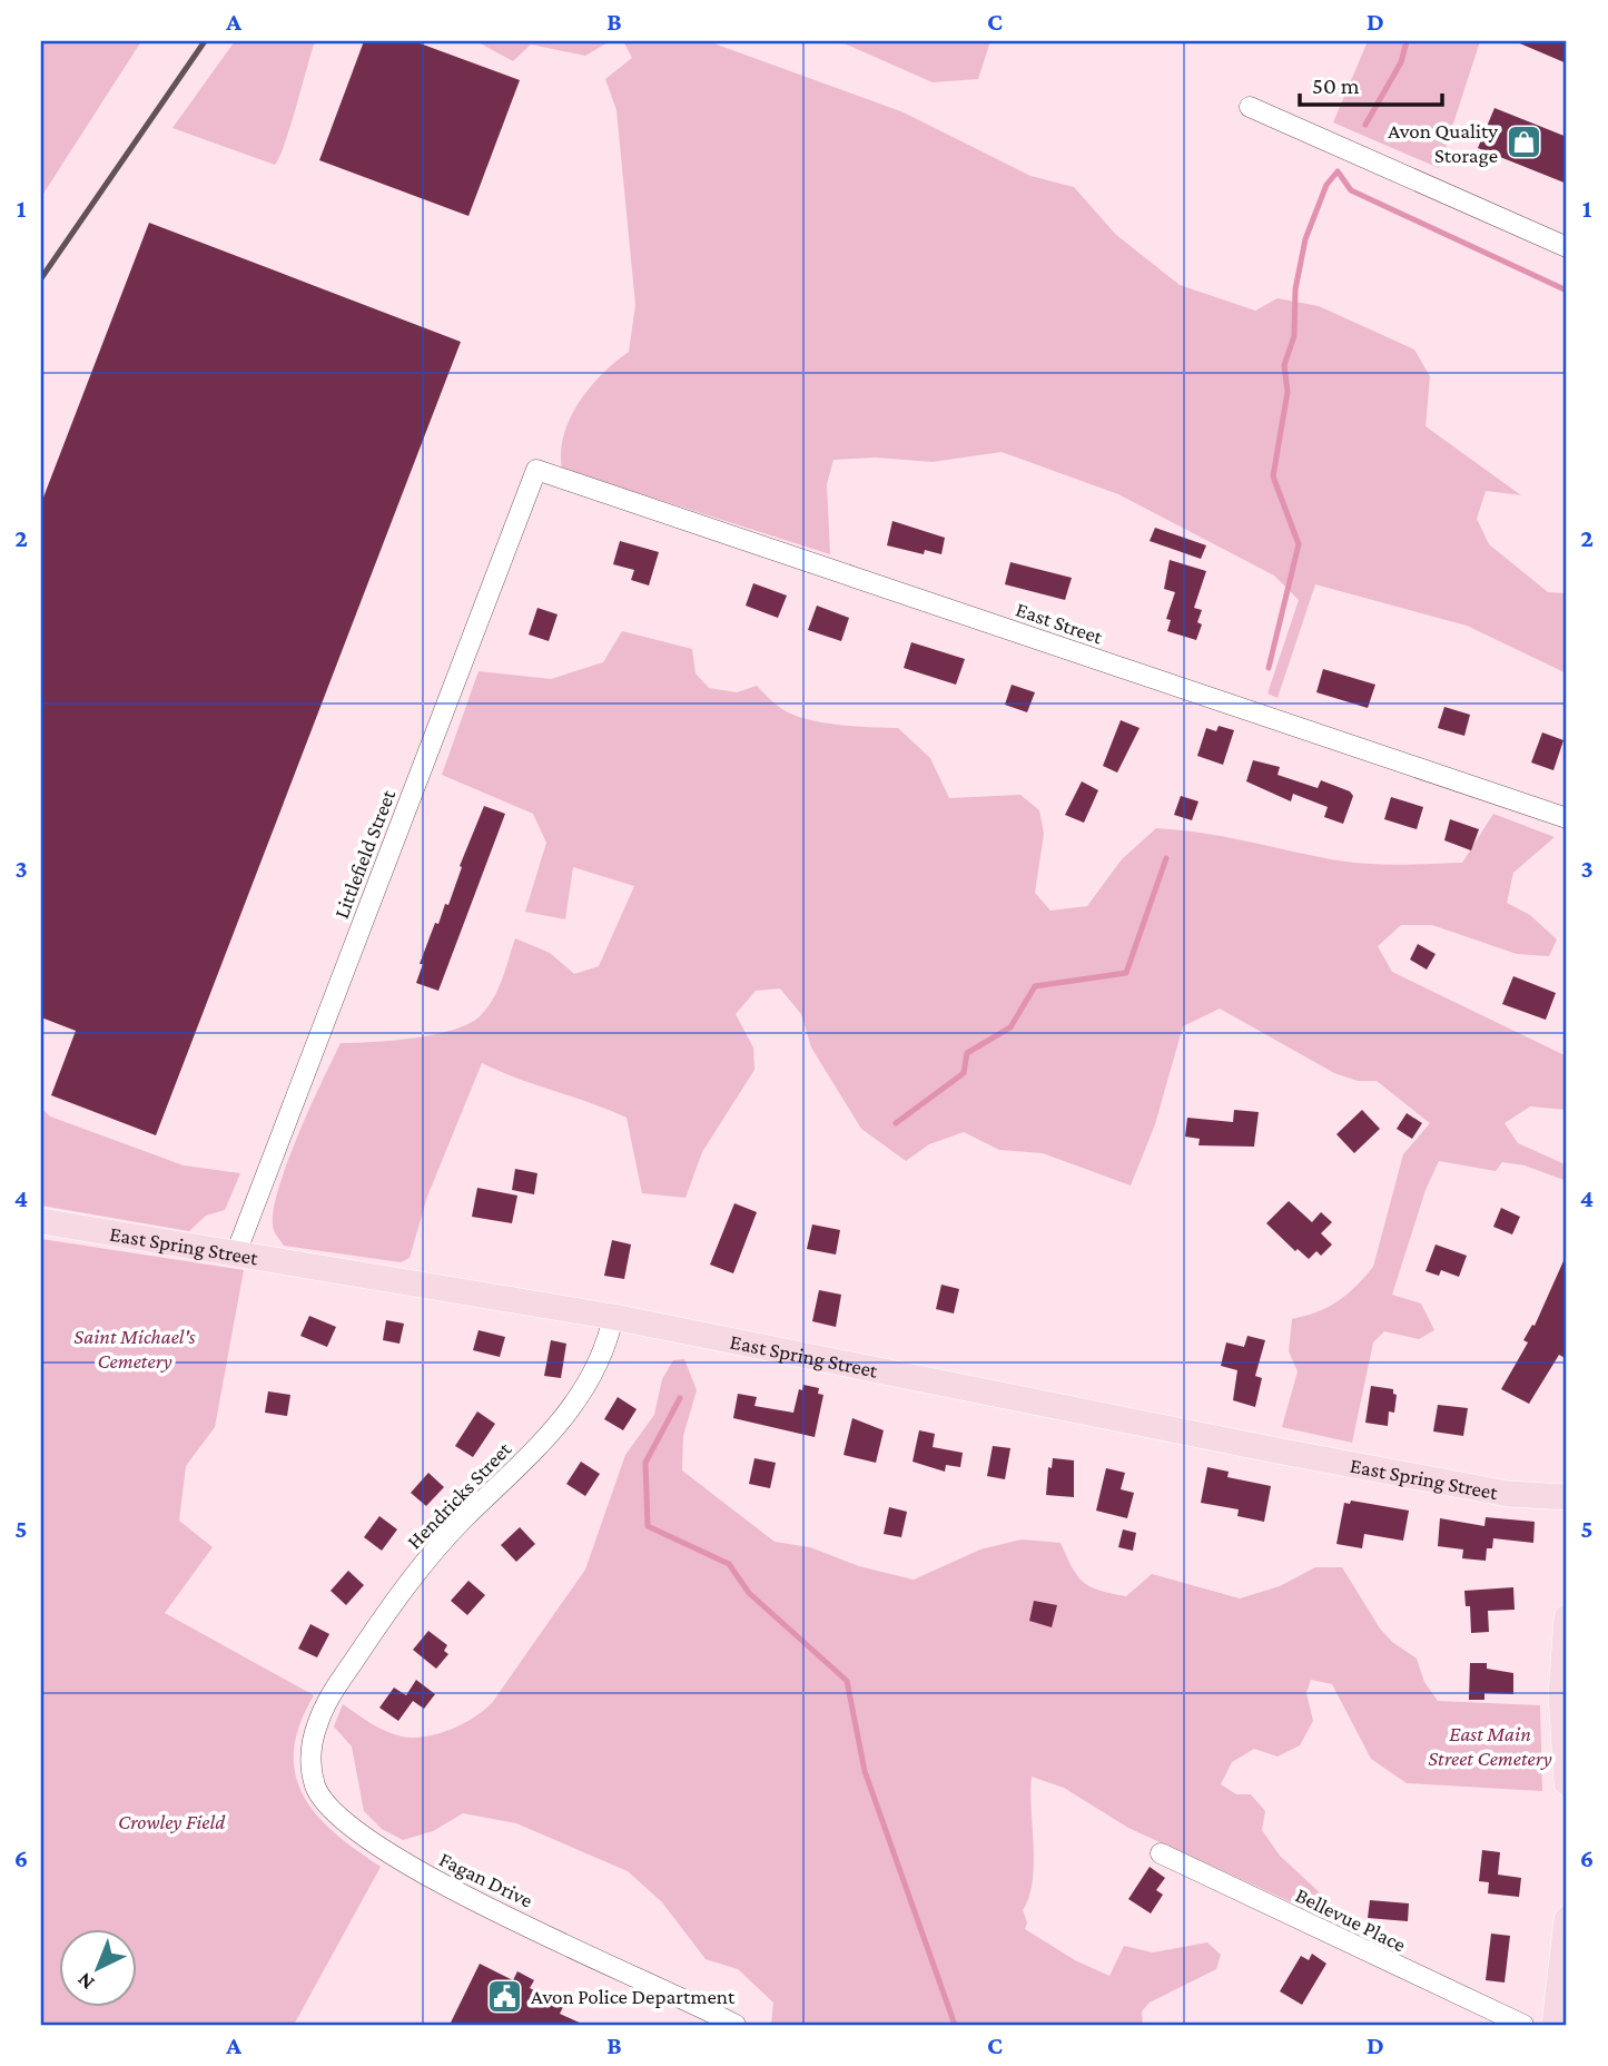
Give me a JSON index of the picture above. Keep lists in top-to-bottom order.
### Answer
{
  "streets": {
    "main road": ["East Spring Street"],
    "street": [
      "East Street",
      "Littlefield Street",
      "Hendricks Street",
      "Fagan Drive",
      "Bellevue Place"
    ]
  },
  "crossings": [
    ["East Street", "Littlefield Street"],
    ["Littlefield Street", "East Spring Street"],
    ["East Spring Street", "Hendricks Street"],
    ["Hendricks Street", "Fagan Drive"]
  ],
  "parks": ["Saint Michael's Cemetery", "East Main Street Cemetery", "Crowley Field"],
  "places": {
    "shop": ["Avon Quality Storage"],
    "public building": ["Avon Police Department"]
  },
  "scale_bar": "50 m",
  "north": "bottom left",
  "grid": {
    "columns": [
      "A",
      "B",
      "C",
      "D"
    ],
    "rows": [
      "1",
      "2",
      "3",
      "4",
      "5",
      "6"
    ]
  }
}
